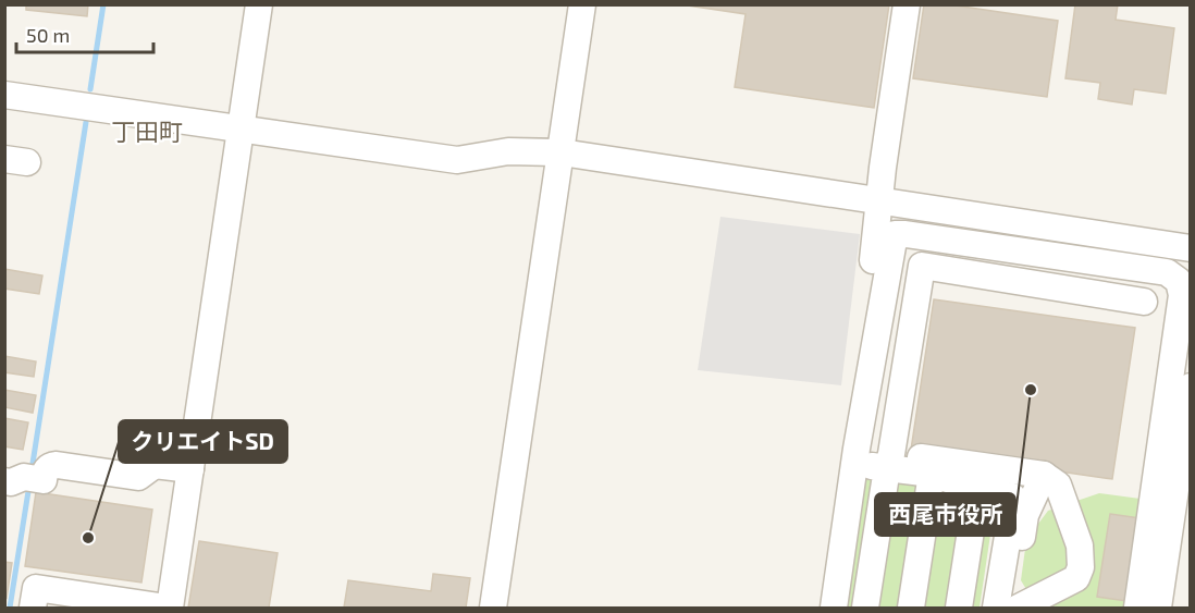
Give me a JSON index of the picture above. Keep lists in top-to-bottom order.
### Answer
{
  "districts": ["丁田町"],
  "places": ["西尾市役所", "クリエイトSD"],
  "scale_bar": "50 m"
}
